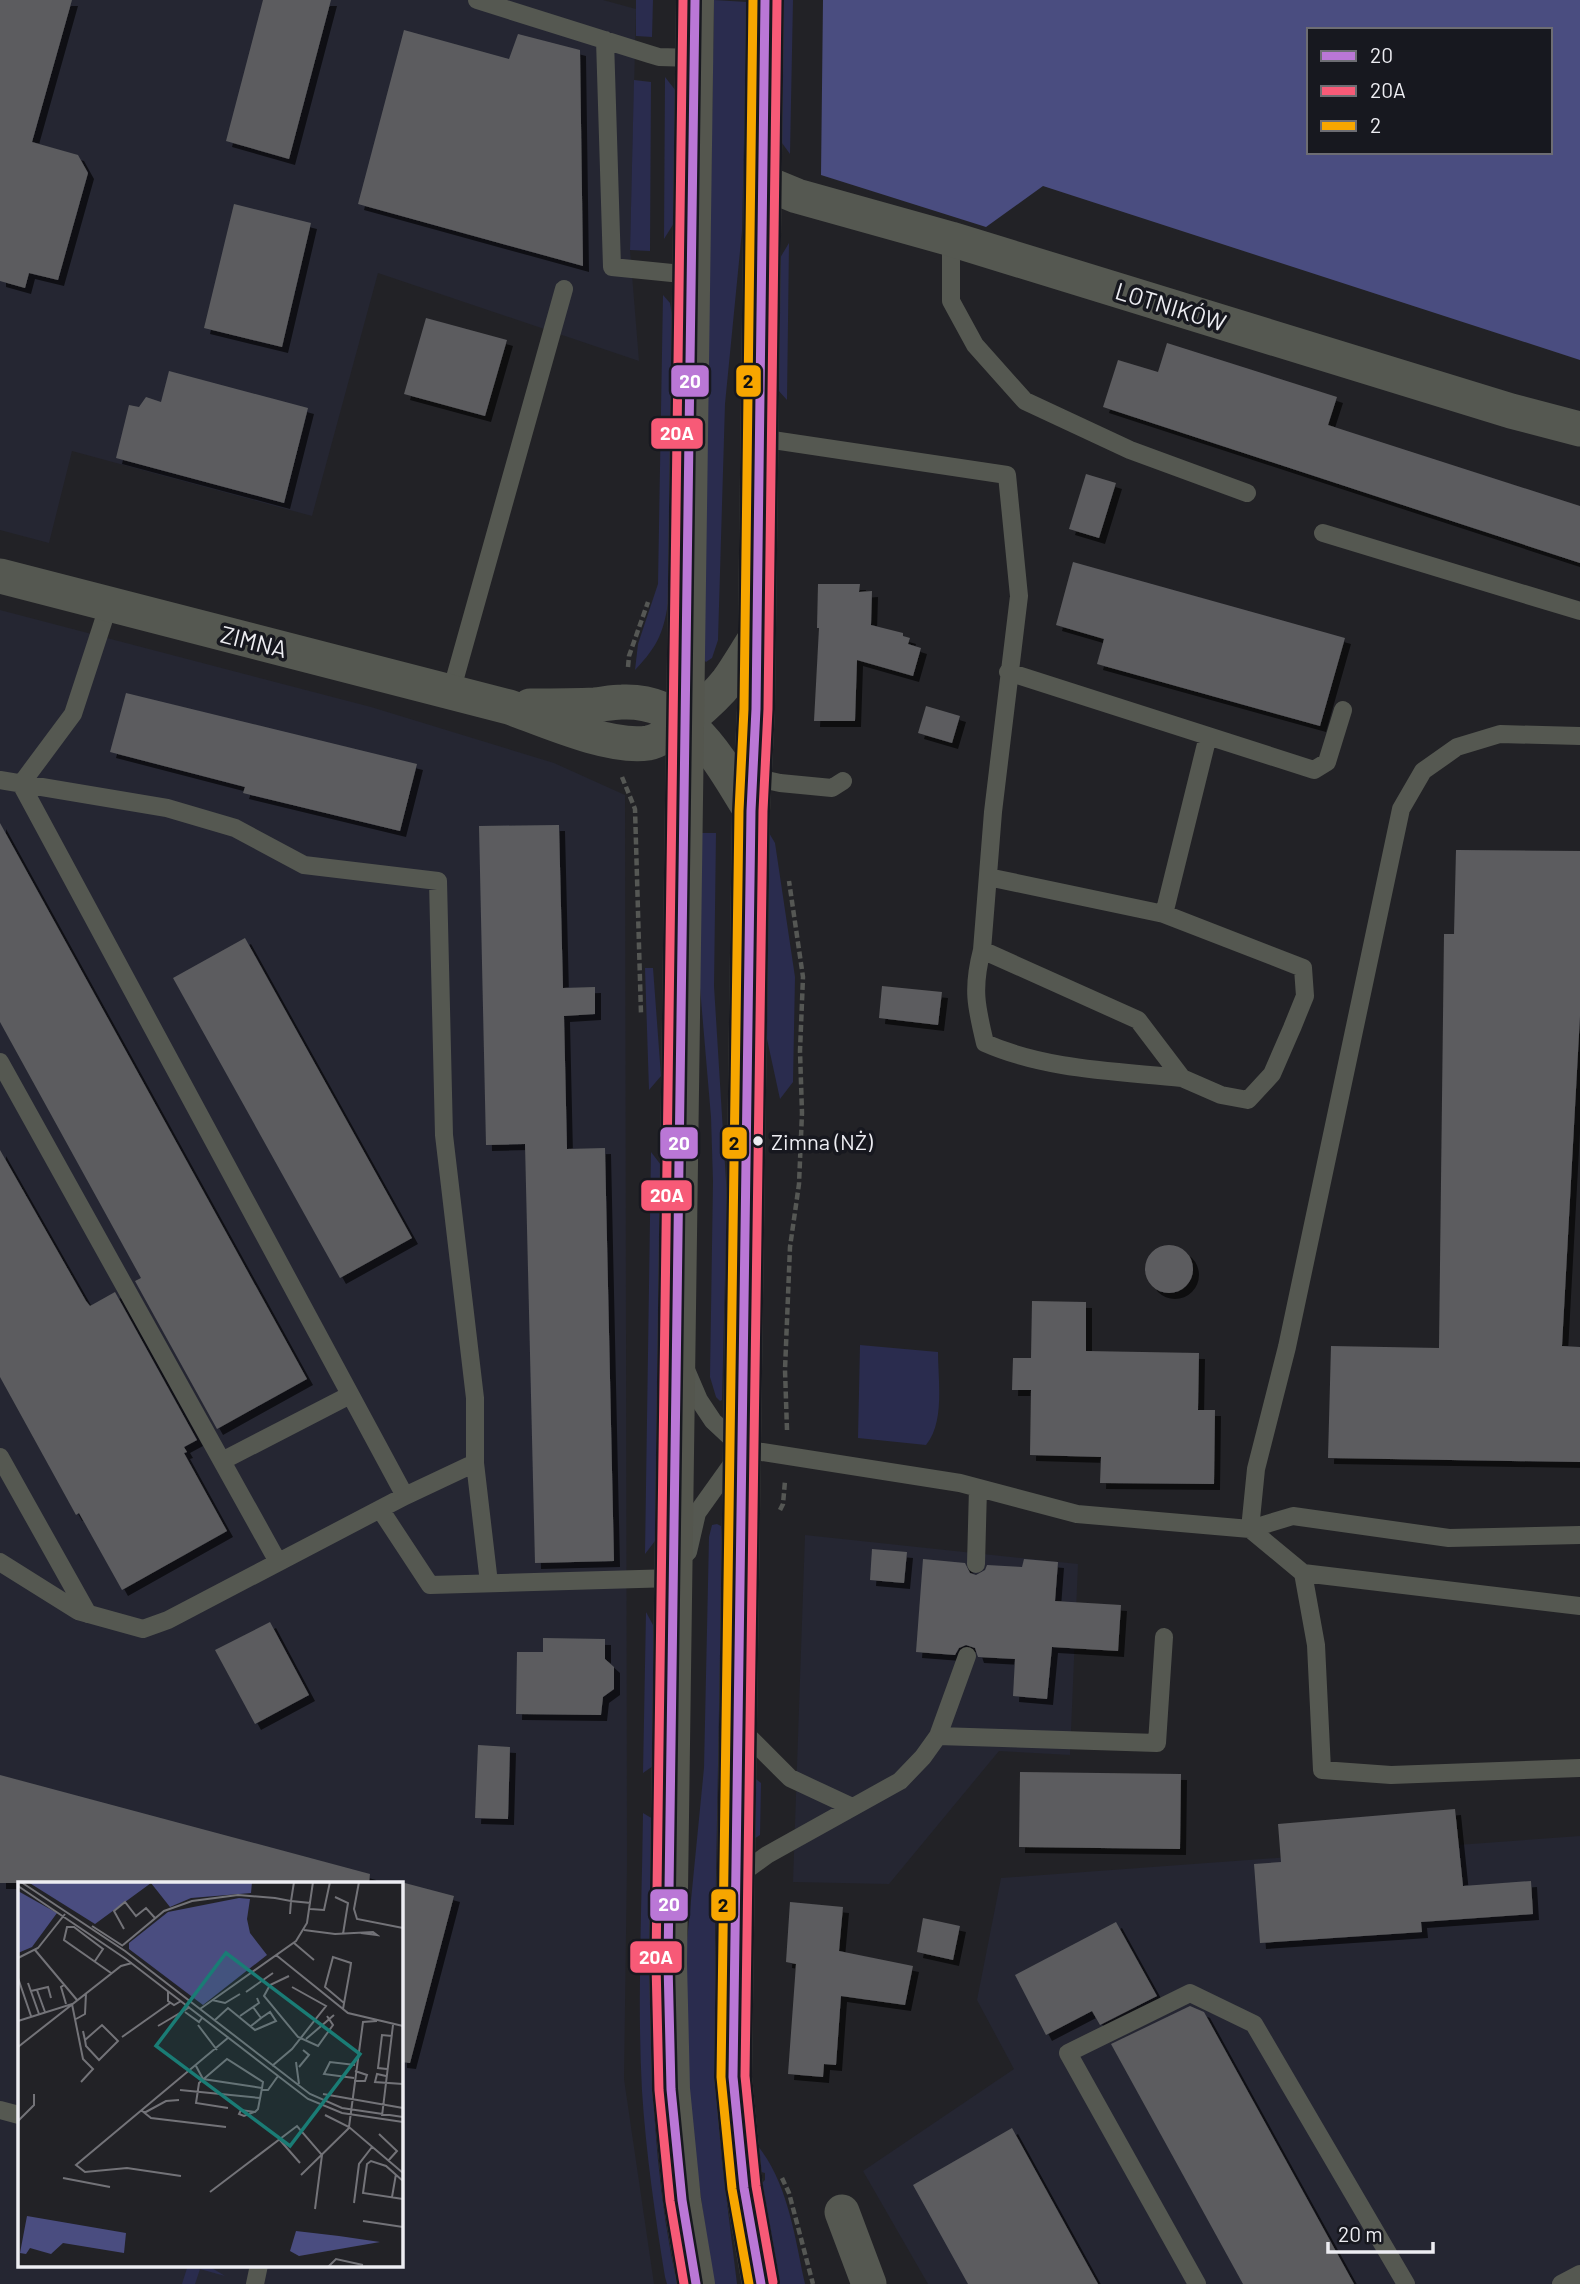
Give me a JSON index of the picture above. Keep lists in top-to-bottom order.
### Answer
{
  "streets": {
    "street": ["LOTNIKÓW", "ZIMNA"]
  },
  "places": ["Zimna (NŻ)"],
  "lines": ["transit line 20", "transit line 20A", "transit line 2"],
  "legend": ["20", "20A", "2"],
  "scale_bar": "20 m"
}
